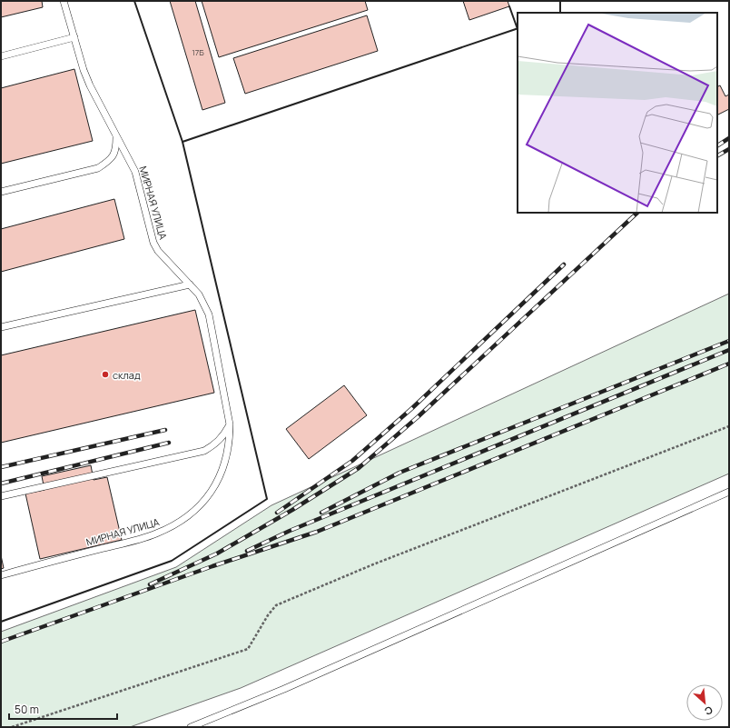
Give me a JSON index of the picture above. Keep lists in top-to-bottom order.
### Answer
{
  "streets": {
    "lane": ["МИРНАЯ УЛИЦА"]
  },
  "places": ["склад"],
  "house_numbers": ["17Б"],
  "scale_bar": "50 m",
  "north": "bottom right"
}
